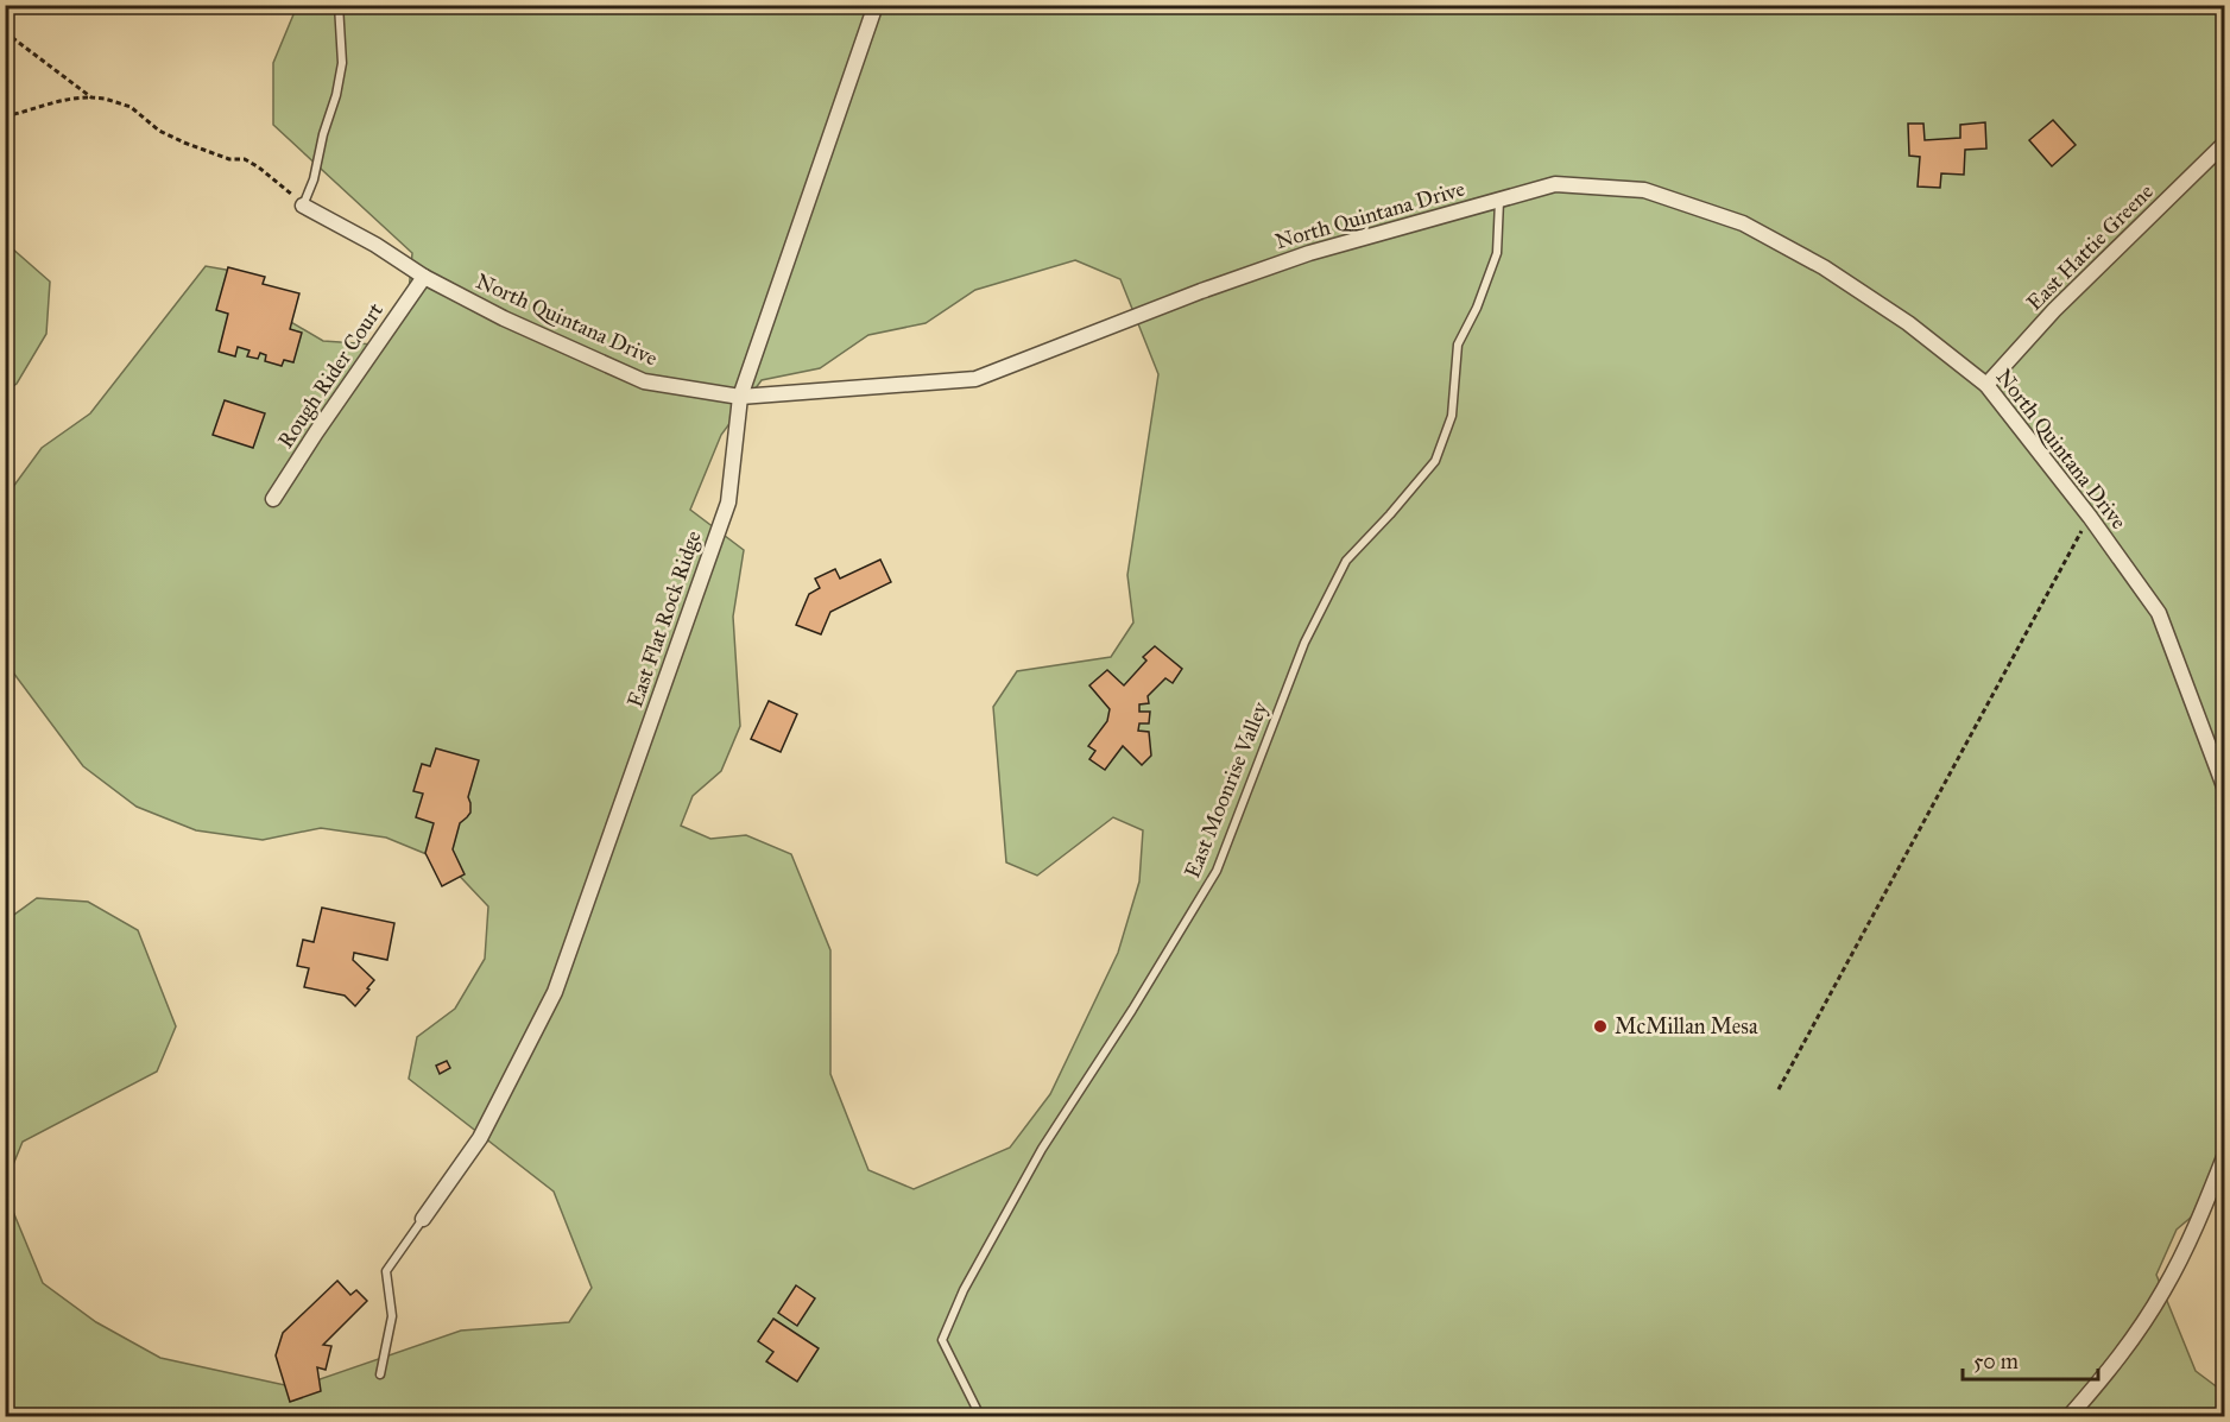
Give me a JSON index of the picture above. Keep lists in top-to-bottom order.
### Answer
{
  "streets": {
    "street": [
      "North Quintana Drive",
      "East Hattie Greene",
      "Rough Rider Court",
      "East Flat Rock Ridge"
    ],
    "lane": ["East Moonrise Valley"]
  },
  "crossings": [
    ["North Quintana Drive", "East Hattie Greene"],
    ["North Quintana Drive", "Rough Rider Court"],
    ["North Quintana Drive", "East Flat Rock Ridge"],
    ["North Quintana Drive", "East Moonrise Valley"]
  ],
  "places": ["McMillan Mesa"],
  "scale_bar": "50 m"
}
